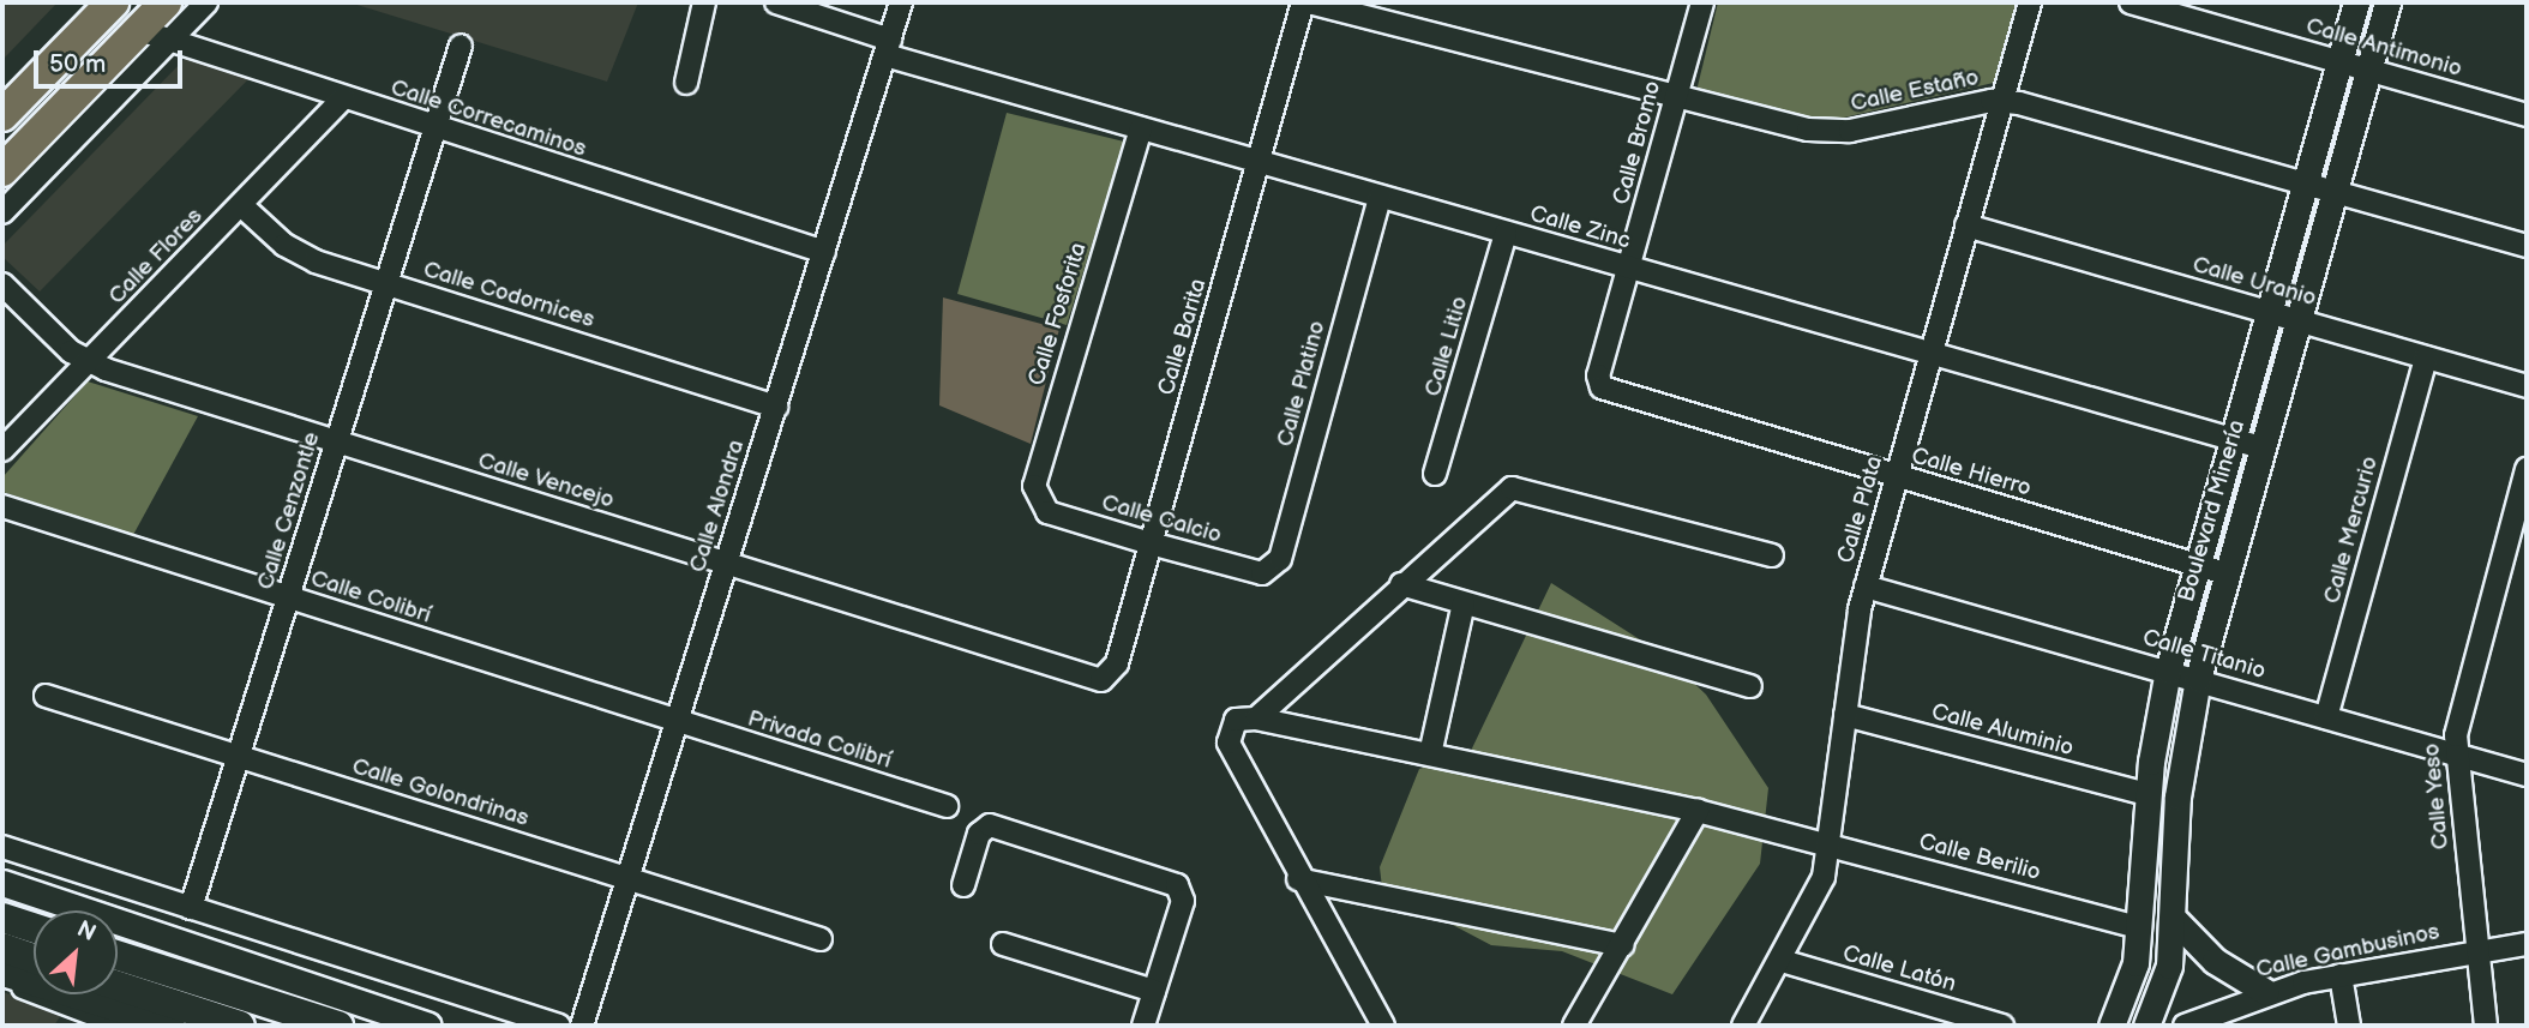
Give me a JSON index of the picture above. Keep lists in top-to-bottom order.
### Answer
{
  "streets": {
    "street": [
      "Calle Antimonio",
      "Calle Estaño",
      "Calle Correcaminos",
      "Calle Bromo",
      "Calle Zinc",
      "Calle Flores",
      "Calle Uranio",
      "Calle Codornices",
      "Calle Fosforita",
      "Calle Barita",
      "Calle Litio",
      "Calle Platino",
      "Calle Hierro",
      "Calle Vencejo",
      "Calle Alondra",
      "Calle Plata",
      "Calle Cenzontle",
      "Boulevard Minería",
      "Calle Calcio",
      "Calle Mercurio",
      "Calle Colibrí",
      "Calle Titanio",
      "Calle Aluminio",
      "Privada Colibrí",
      "Calle Golondrinas",
      "Calle Yeso",
      "Calle Berilio",
      "Calle Gambusinos",
      "Calle Latón"
    ]
  },
  "crossings": [
    ["Calle Antimonio", "Boulevard Minería"],
    ["Calle Estaño", "Calle Bromo"],
    ["Calle Estaño", "Calle Plata"],
    ["Calle Estaño", "Boulevard Minería"],
    ["Calle Correcaminos", "Calle Flores"],
    ["Calle Correcaminos", "Calle Alondra"],
    ["Calle Correcaminos", "Calle Cenzontle"],
    ["Calle Bromo", "Calle Zinc"],
    ["Calle Bromo", "Calle Hierro"],
    ["Calle Zinc", "Calle Fosforita"],
    ["Calle Zinc", "Calle Barita"],
    ["Calle Zinc", "Calle Litio"],
    ["Calle Zinc", "Calle Platino"],
    ["Calle Zinc", "Calle Alondra"],
    ["Calle Zinc", "Calle Plata"],
    ["Calle Zinc", "Boulevard Minería"],
    ["Calle Flores", "Calle Codornices"],
    ["Calle Flores", "Calle Vencejo"],
    ["Calle Uranio", "Calle Plata"],
    ["Calle Uranio", "Boulevard Minería"],
    ["Calle Uranio", "Calle Mercurio"],
    ["Calle Codornices", "Calle Alondra"],
    ["Calle Codornices", "Calle Cenzontle"],
    ["Calle Fosforita", "Calle Calcio"],
    ["Calle Barita", "Calle Vencejo"],
    ["Calle Barita", "Calle Calcio"],
    ["Calle Platino", "Calle Calcio"],
    ["Calle Hierro", "Calle Plata"],
    ["Calle Hierro", "Boulevard Minería"],
    ["Calle Vencejo", "Calle Alondra"],
    ["Calle Vencejo", "Calle Cenzontle"],
    ["Calle Alondra", "Calle Colibrí"],
    ["Calle Alondra", "Privada Colibrí"],
    ["Calle Alondra", "Calle Golondrinas"],
    ["Calle Plata", "Calle Titanio"],
    ["Calle Plata", "Calle Aluminio"],
    ["Calle Plata", "Calle Berilio"],
    ["Calle Plata", "Calle Latón"],
    ["Calle Cenzontle", "Calle Colibrí"],
    ["Calle Cenzontle", "Calle Golondrinas"],
    ["Boulevard Minería", "Calle Titanio"],
    ["Boulevard Minería", "Calle Aluminio"],
    ["Boulevard Minería", "Calle Berilio"],
    ["Calle Mercurio", "Calle Titanio"],
    ["Calle Colibrí", "Privada Colibrí"],
    ["Calle Titanio", "Calle Yeso"],
    ["Calle Yeso", "Calle Gambusinos"]
  ],
  "scale_bar": "50 m",
  "north": "top right"
}
